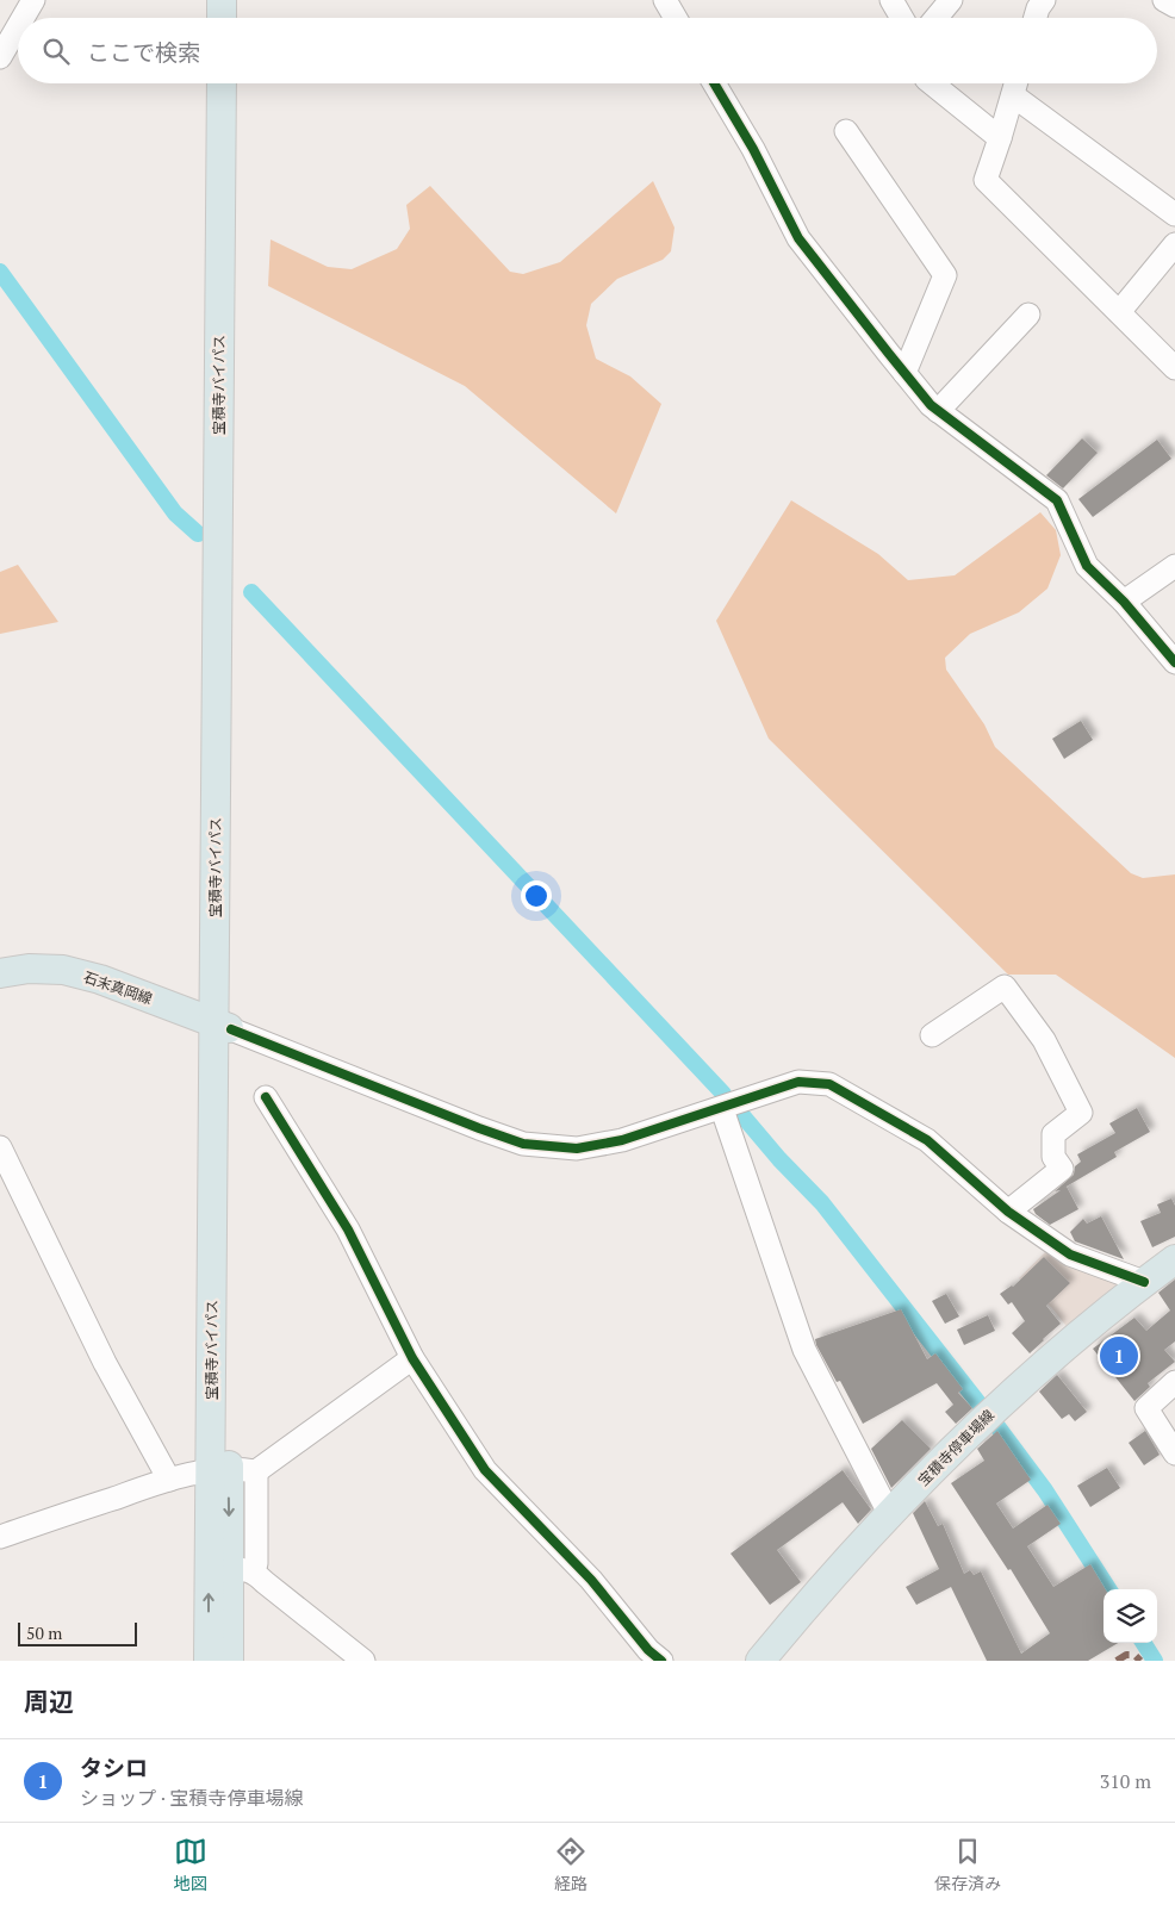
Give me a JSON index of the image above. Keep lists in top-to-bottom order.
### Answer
{
  "streets": {
    "main road": ["宝積寺バイパス", "石末真岡線", "宝積寺停車場線"]
  },
  "crossings": [
    ["宝積寺バイパス", "石末真岡線"]
  ],
  "scale_bar": "50 m",
  "page": {
    "search": "ここで検索",
    "pins": "1",
    "scale": "50 m",
    "heading": "周辺",
    "list": [
      {
        "mark": "1",
        "name": "タシロ",
        "note": "ショップ · 宝積寺停車場線",
        "value": "310 m"
      }
    ],
    "nav": ["地図", "経路", "保存済み"]
  }
}
